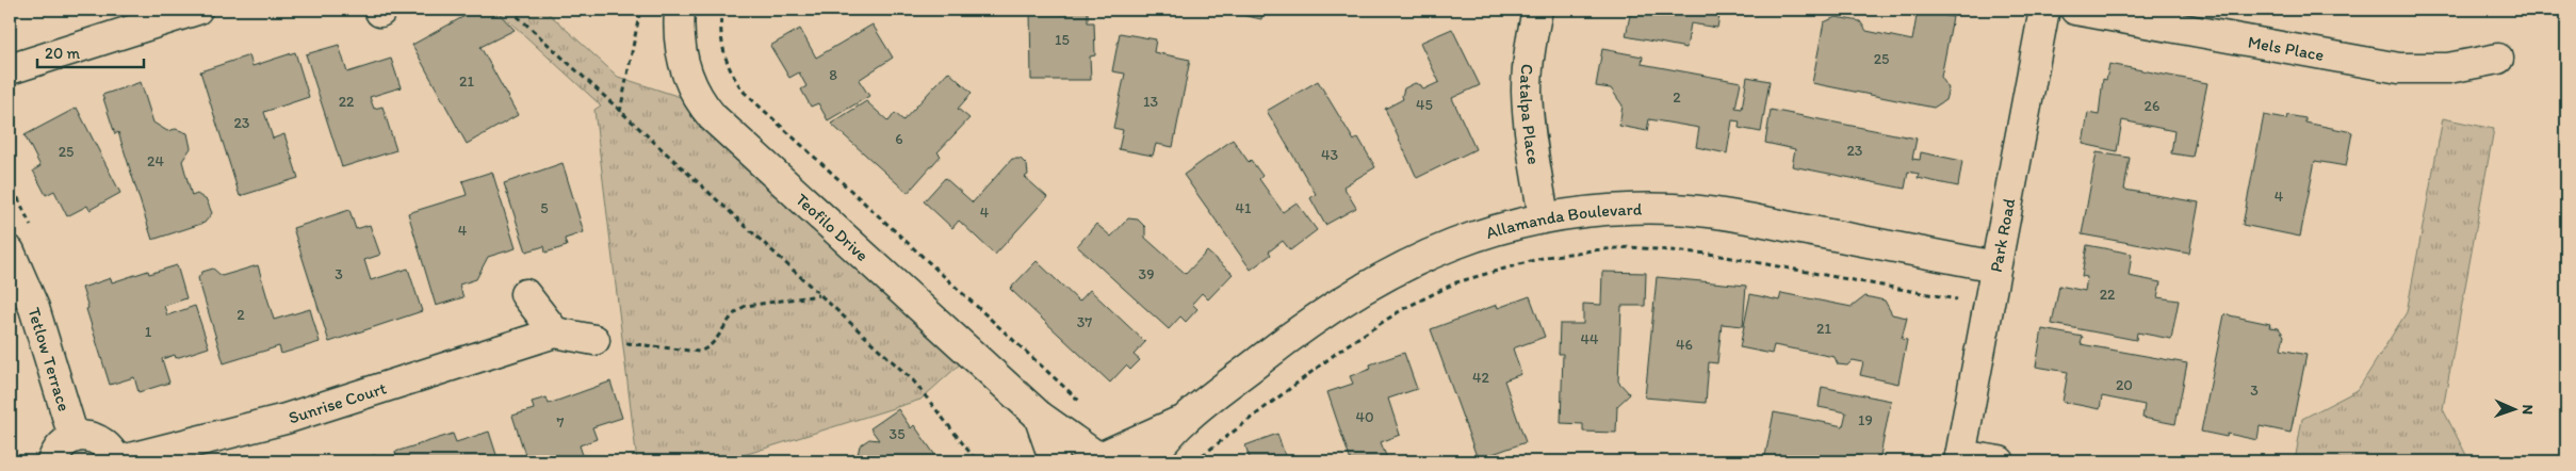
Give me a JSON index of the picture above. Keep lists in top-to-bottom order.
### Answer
{
  "streets": {
    "street": [
      "Mels Place",
      "Catalpa Place",
      "Allamanda Boulevard",
      "Teofilo Drive",
      "Park Road",
      "Tetlow Terrace",
      "Sunrise Court"
    ]
  },
  "crossings": [
    ["Catalpa Place", "Allamanda Boulevard"],
    ["Allamanda Boulevard", "Teofilo Drive"],
    ["Allamanda Boulevard", "Park Road"]
  ],
  "house_numbers": [
    "15",
    "25",
    "8",
    "21",
    "2",
    "22",
    "13",
    "45",
    "26",
    "23",
    "6",
    "23",
    "25",
    "43",
    "24",
    "4",
    "5",
    "41",
    "4",
    "4",
    "3",
    "39",
    "22",
    "2",
    "37",
    "21",
    "1",
    "44",
    "46",
    "42",
    "20",
    "3",
    "40",
    "19",
    "7",
    "35"
  ],
  "scale_bar": "20 m",
  "north": "right"
}
